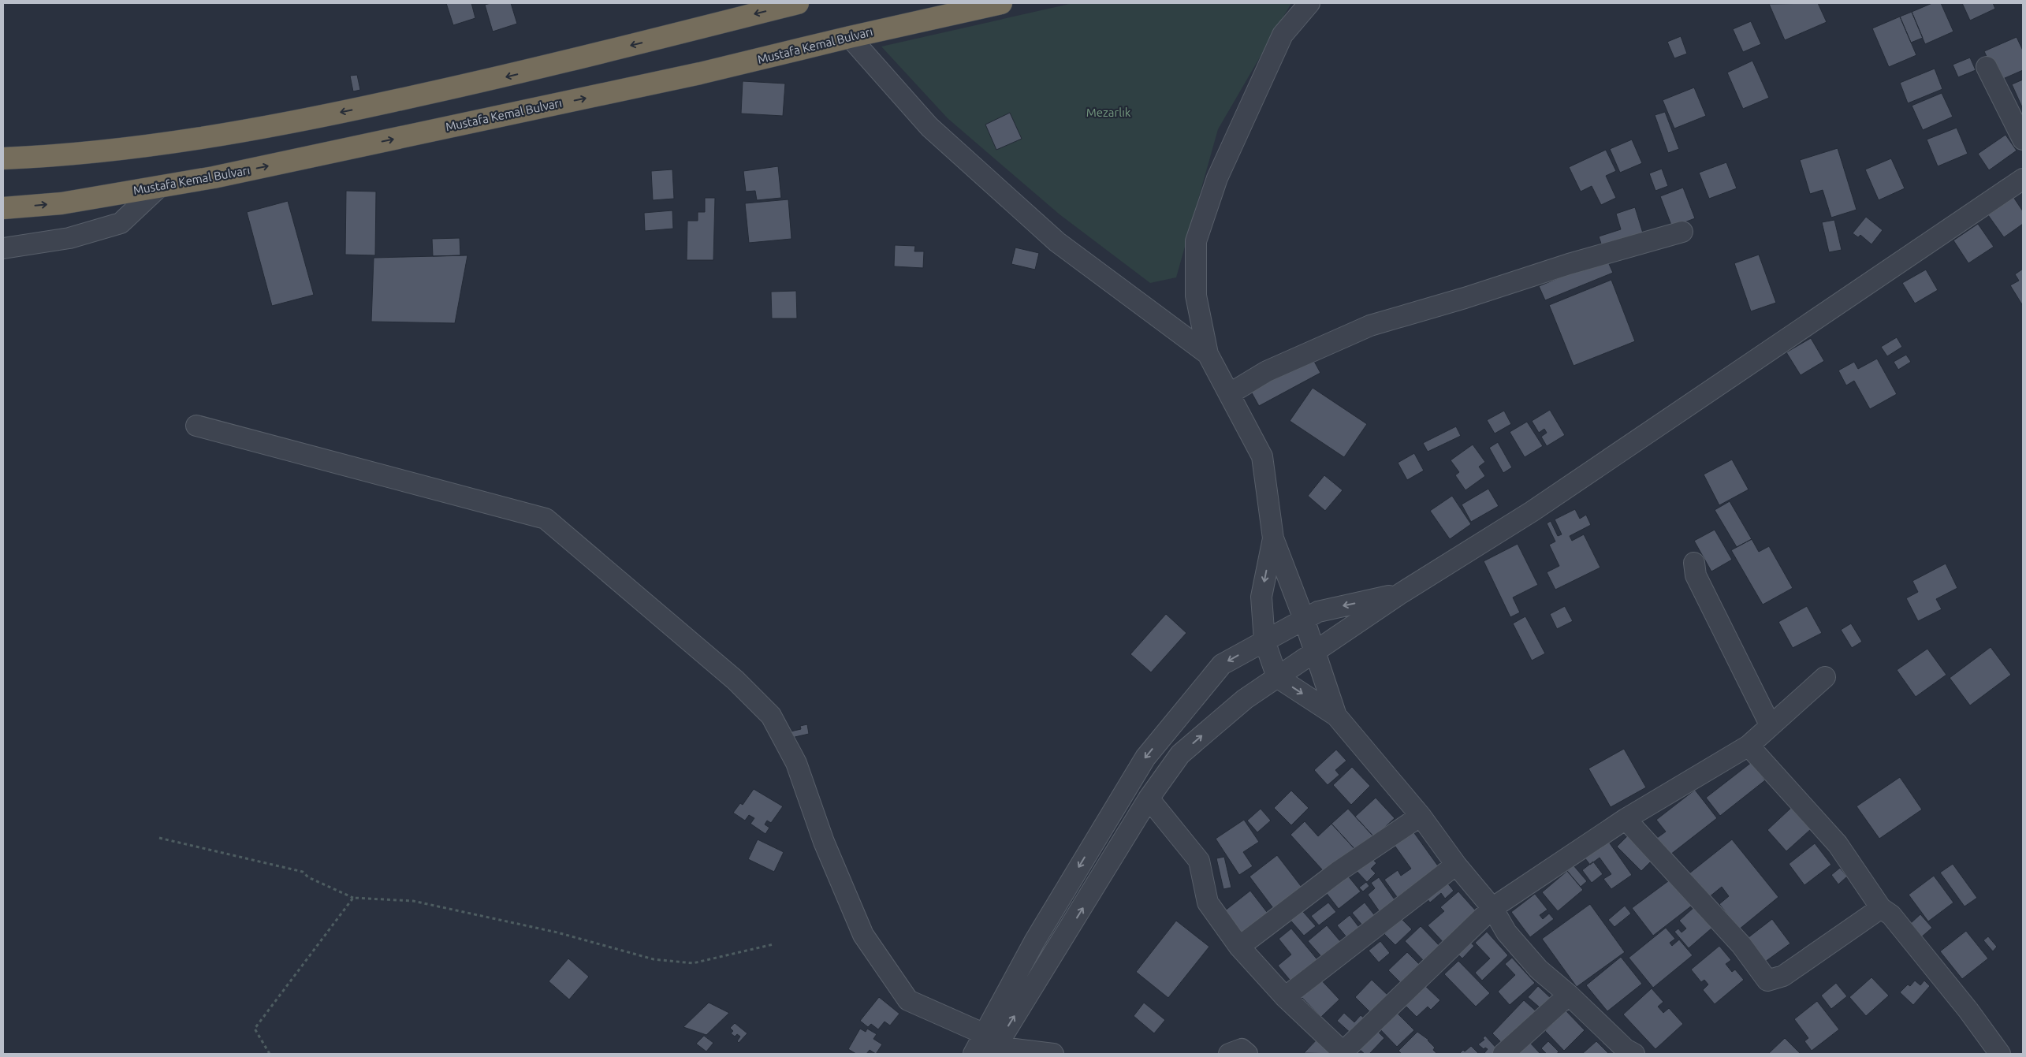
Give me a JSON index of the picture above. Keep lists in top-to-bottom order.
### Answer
{
  "streets": {
    "highway": ["Mustafa Kemal Bulvarı"]
  },
  "parks": ["Mezarlık"]
}
